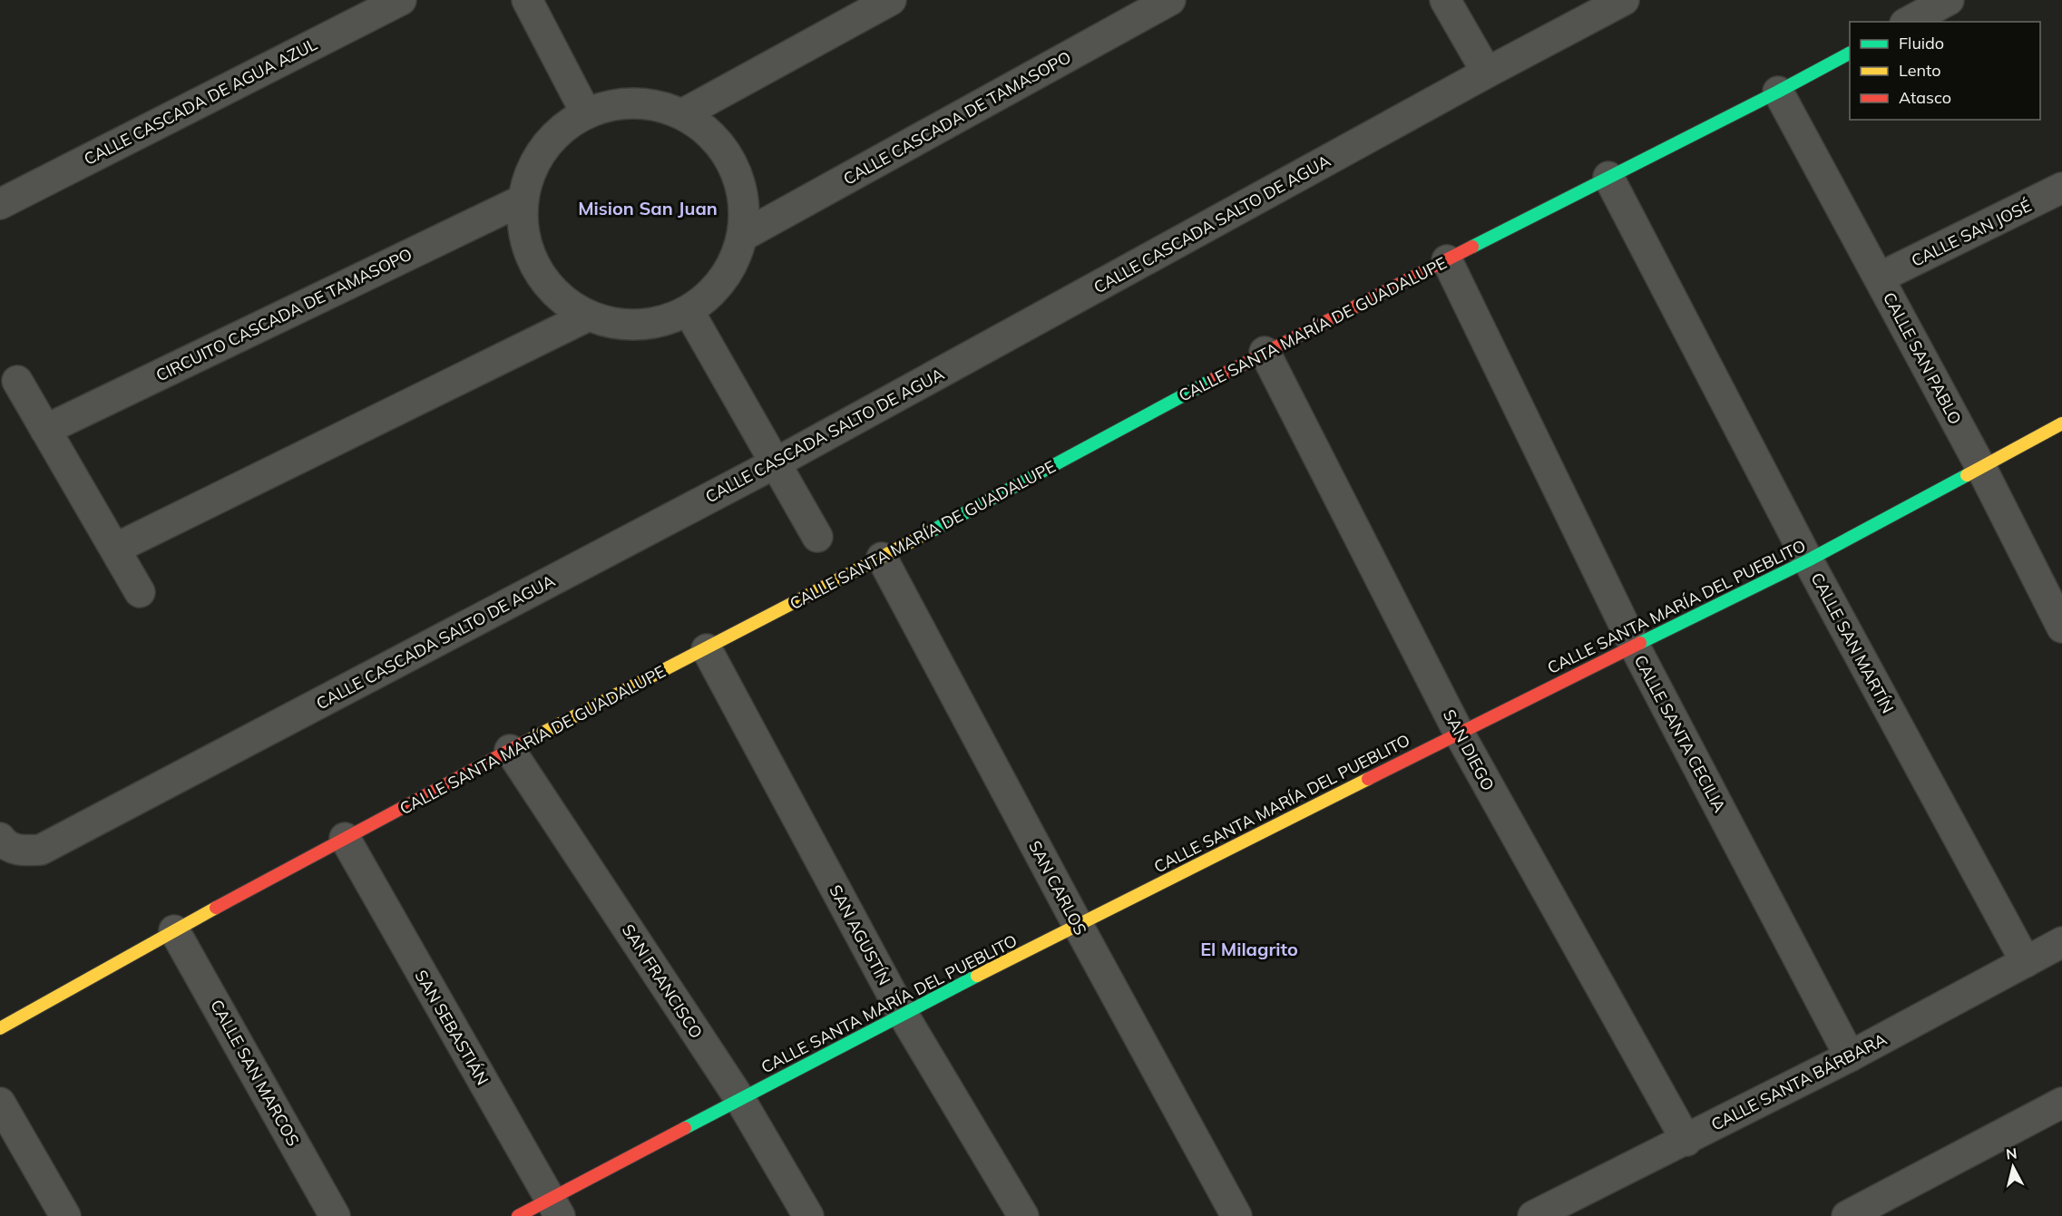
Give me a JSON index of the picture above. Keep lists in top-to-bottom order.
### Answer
{
  "streets": {
    "street": [
      "CALLE CASCADA DE AGUA AZUL",
      "CALLE CASCADA DE TAMASOPO",
      "CALLE CASCADA SALTO DE AGUA",
      "CALLE SAN JOSÉ",
      "CIRCUITO CASCADA DE TAMASOPO",
      "CALLE SANTA MARÍA DE GUADALUPE",
      "CALLE SAN PABLO",
      "CALLE SANTA MARÍA DEL PUEBLITO",
      "CALLE SAN MARTÍN",
      "CALLE SANTA CECILIA",
      "SAN DIEGO",
      "SAN CARLOS",
      "SAN AGUSTÍN",
      "SAN FRANCISCO",
      "SAN SEBASTIÁN",
      "CALLE SAN MARCOS",
      "CALLE SANTA BÁRBARA"
    ]
  },
  "crossings": [
    ["CALLE SAN JOSÉ", "CALLE SAN PABLO"],
    ["CALLE SANTA MARÍA DE GUADALUPE", "CALLE SAN PABLO"],
    ["CALLE SANTA MARÍA DE GUADALUPE", "CALLE SAN MARTÍN"],
    ["CALLE SANTA MARÍA DE GUADALUPE", "CALLE SANTA CECILIA"],
    ["CALLE SANTA MARÍA DE GUADALUPE", "SAN DIEGO"],
    ["CALLE SANTA MARÍA DE GUADALUPE", "SAN CARLOS"],
    ["CALLE SANTA MARÍA DE GUADALUPE", "SAN AGUSTÍN"],
    ["CALLE SANTA MARÍA DE GUADALUPE", "SAN FRANCISCO"],
    ["CALLE SANTA MARÍA DE GUADALUPE", "SAN SEBASTIÁN"],
    ["CALLE SANTA MARÍA DE GUADALUPE", "CALLE SAN MARCOS"],
    ["CALLE SAN PABLO", "CALLE SANTA MARÍA DEL PUEBLITO"],
    ["CALLE SANTA MARÍA DEL PUEBLITO", "CALLE SAN MARTÍN"],
    ["CALLE SANTA MARÍA DEL PUEBLITO", "CALLE SANTA CECILIA"],
    ["CALLE SANTA MARÍA DEL PUEBLITO", "SAN DIEGO"],
    ["CALLE SANTA MARÍA DEL PUEBLITO", "SAN CARLOS"],
    ["CALLE SANTA MARÍA DEL PUEBLITO", "SAN AGUSTÍN"],
    ["CALLE SANTA MARÍA DEL PUEBLITO", "SAN FRANCISCO"],
    ["CALLE SANTA MARÍA DEL PUEBLITO", "SAN SEBASTIÁN"],
    ["CALLE SAN MARTÍN", "CALLE SANTA BÁRBARA"],
    ["CALLE SANTA CECILIA", "CALLE SANTA BÁRBARA"],
    ["SAN DIEGO", "CALLE SANTA BÁRBARA"]
  ],
  "districts": ["Mision San Juan", "El Milagrito"],
  "legend": ["Fluido", "Lento", "Atasco"],
  "north": "top"
}
